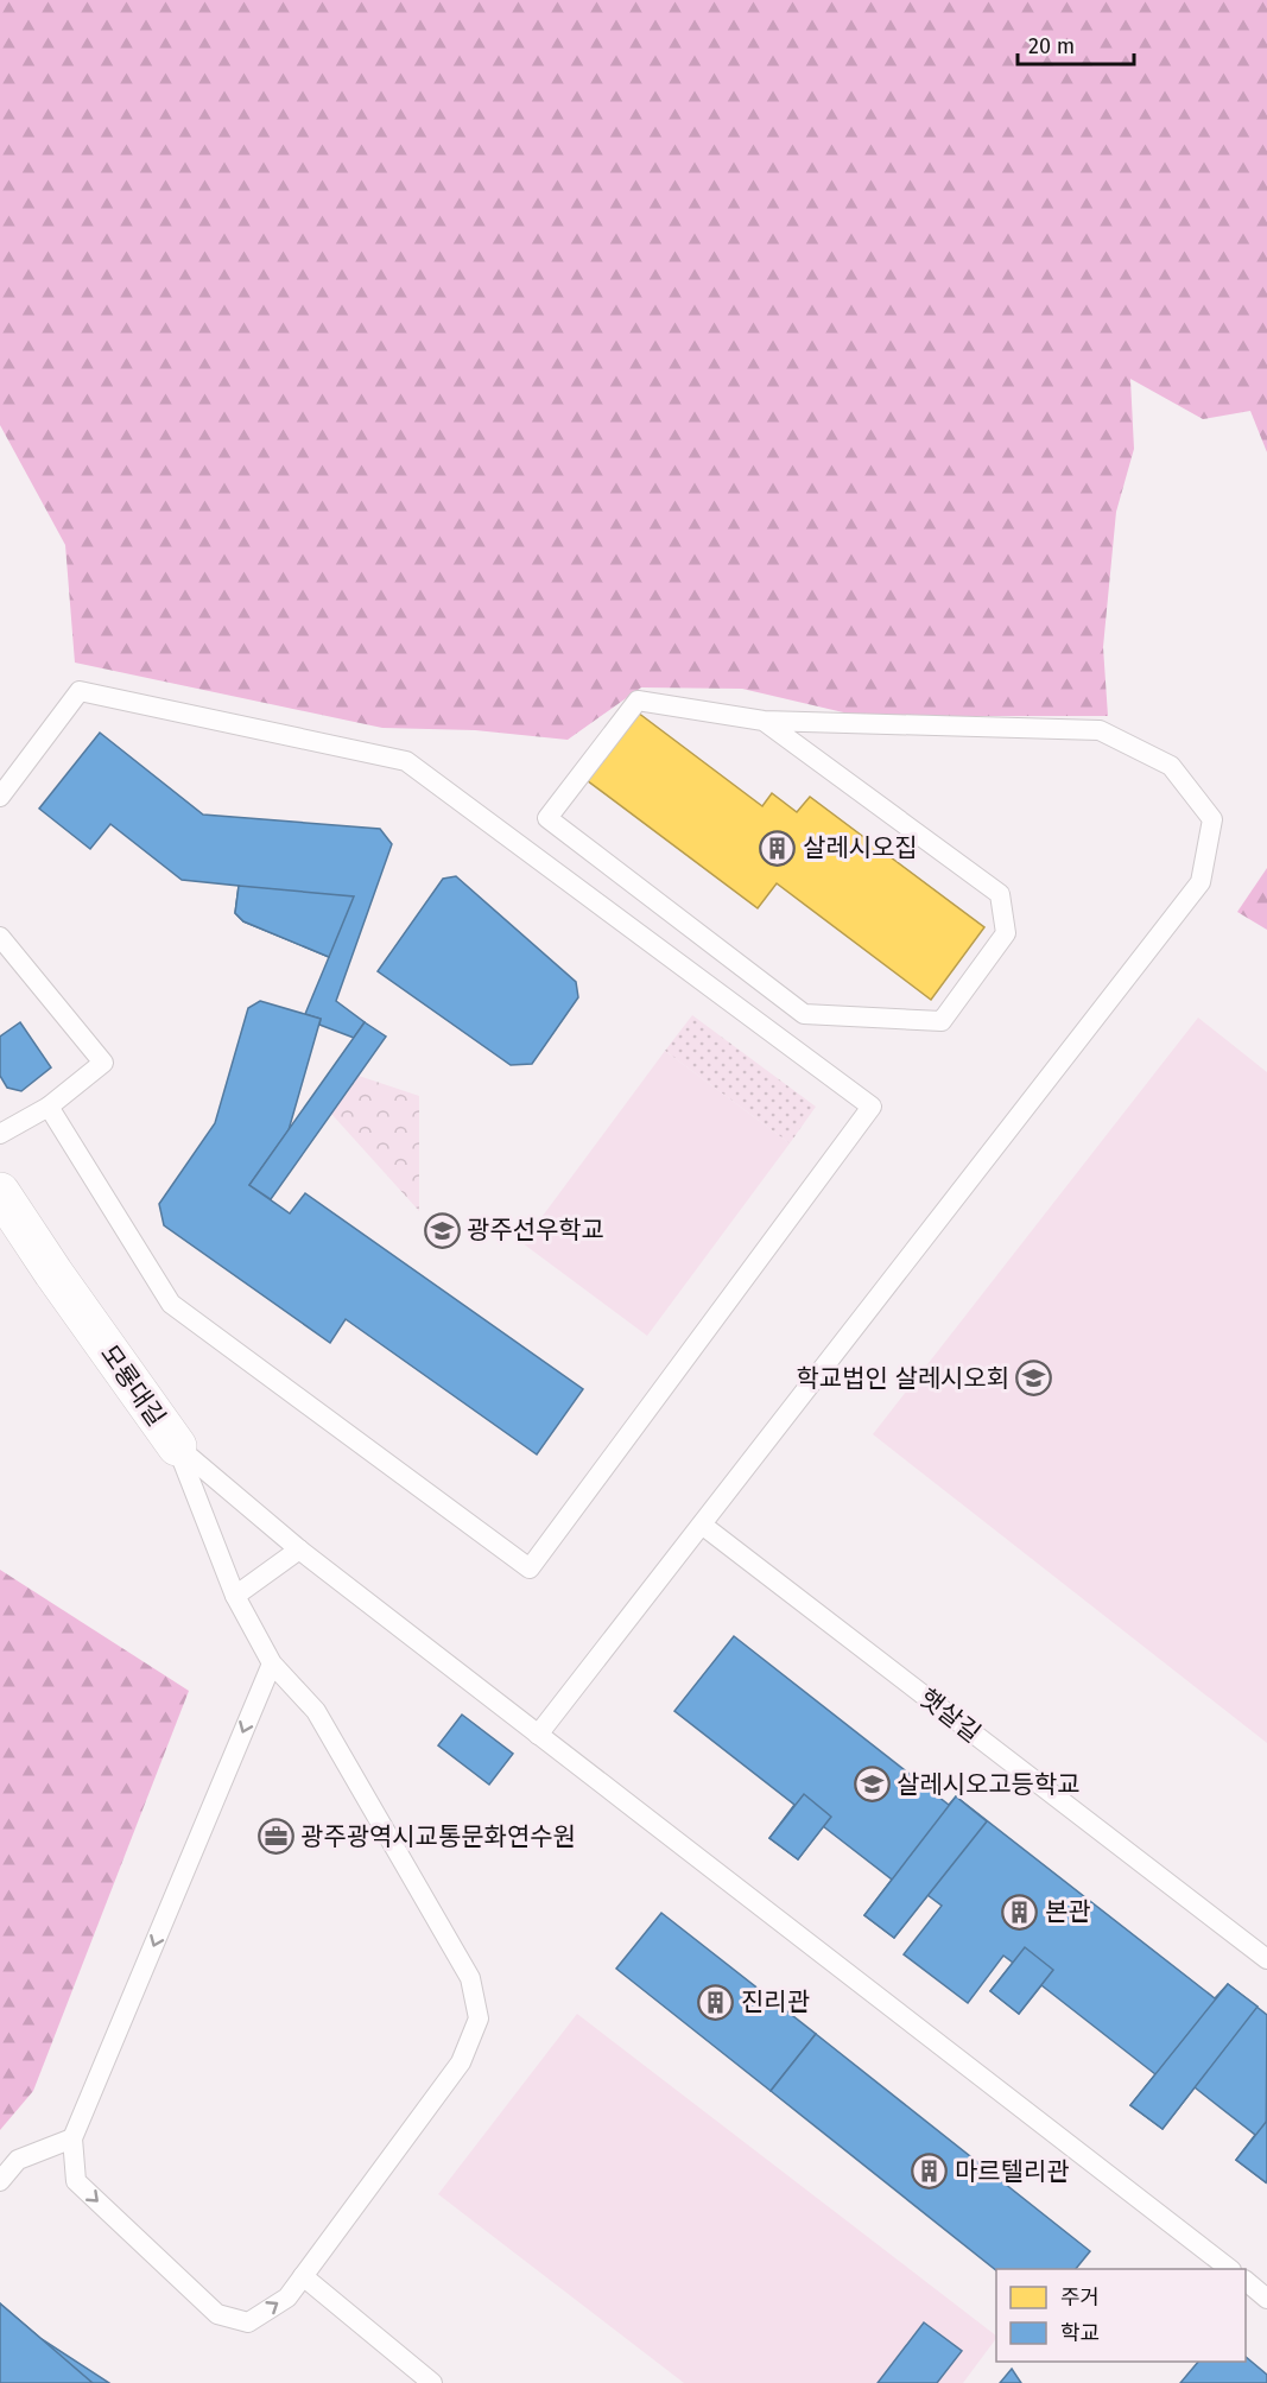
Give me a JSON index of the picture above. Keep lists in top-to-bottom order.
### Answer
{
  "streets": {
    "street": ["모룡대길"],
    "lane": ["햇살길"]
  },
  "places": {
    "building": [
      "살레시오집",
      "본관",
      "진리관",
      "마르텔리관"
    ],
    "school or university": ["광주선우학교", "학교법인 살레시오회", "살레시오고등학교"],
    "office": ["광주광역시교통문화연수원"]
  },
  "legend": ["주거", "학교"],
  "scale_bar": "20 m"
}
